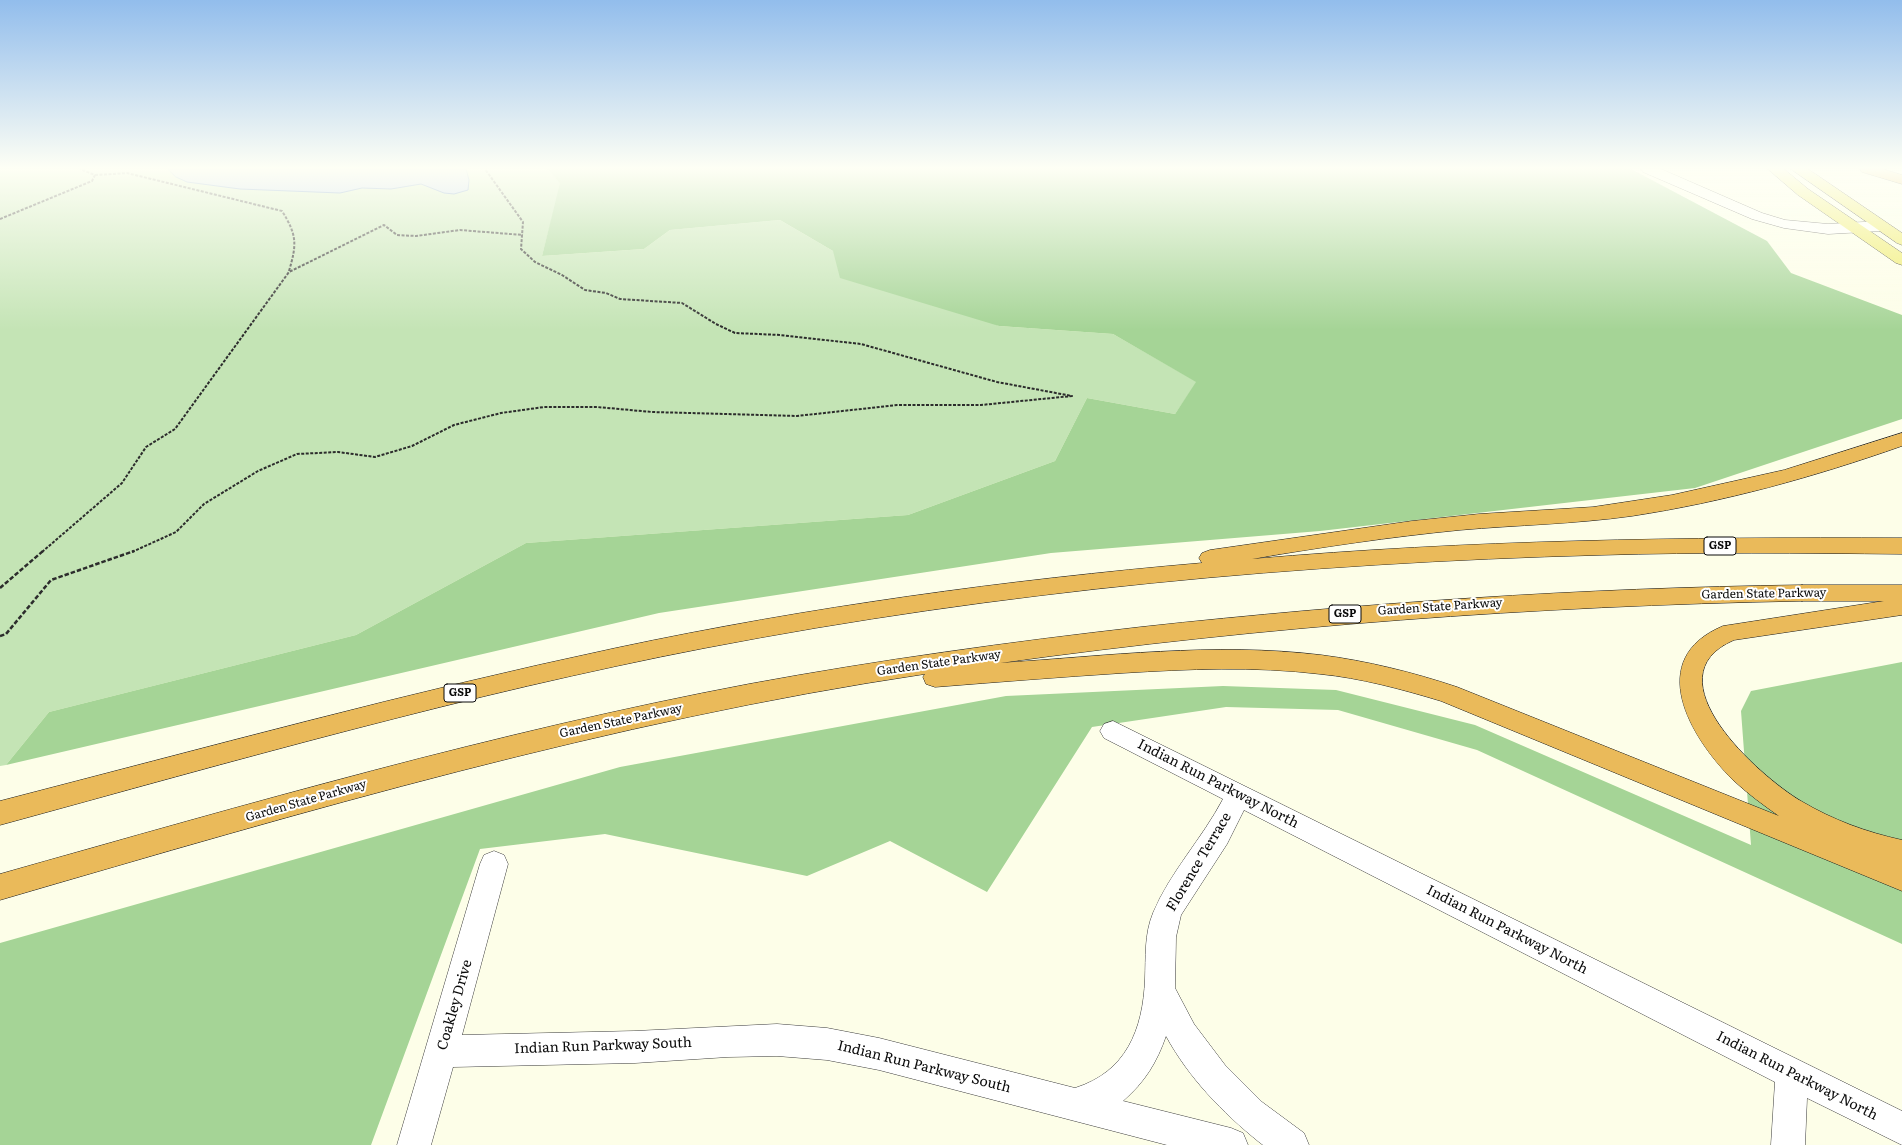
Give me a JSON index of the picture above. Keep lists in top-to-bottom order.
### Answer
{
  "streets": {
    "highway": ["GSP", "Garden State Parkway"],
    "street": [
      "Indian Run Parkway North",
      "Florence Terrace",
      "Coakley Drive",
      "Indian Run Parkway South"
    ]
  },
  "crossings": [
    ["Indian Run Parkway North", "Florence Terrace"],
    ["Florence Terrace", "Indian Run Parkway South"],
    ["Coakley Drive", "Indian Run Parkway South"]
  ]
}
